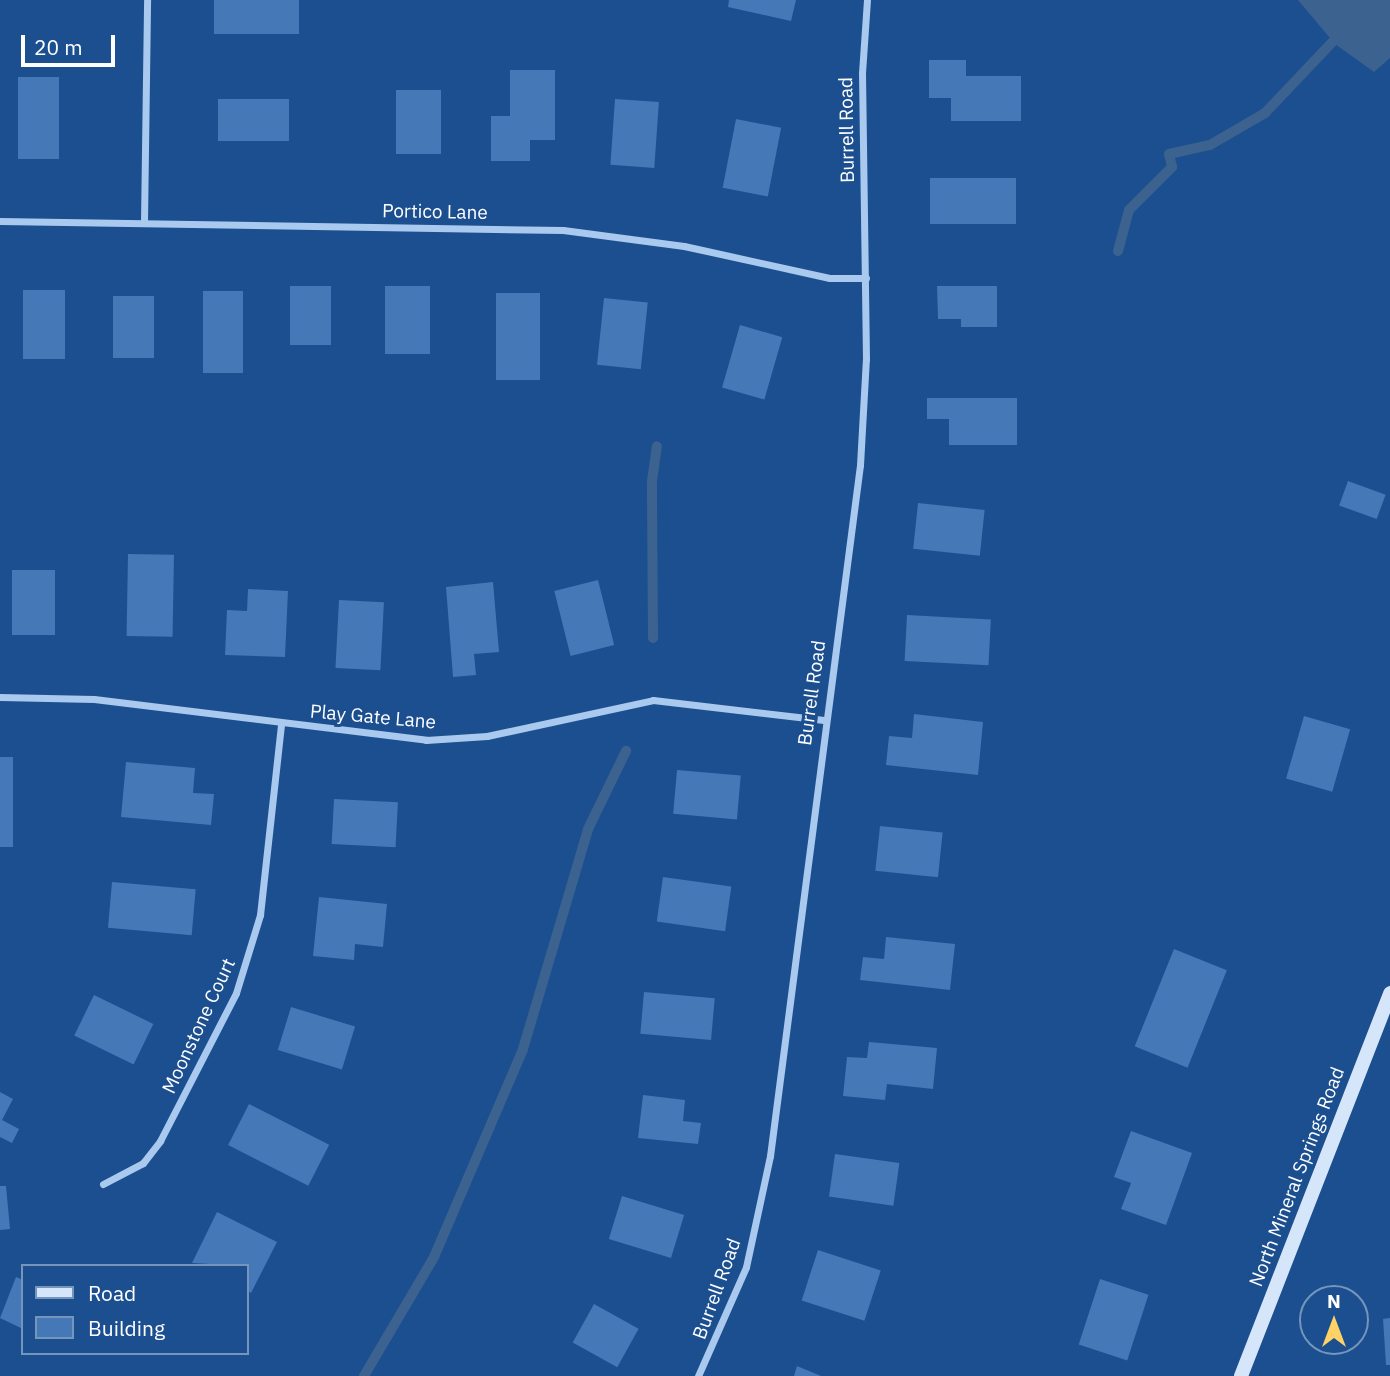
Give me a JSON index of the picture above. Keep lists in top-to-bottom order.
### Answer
{
  "streets": {
    "street": [
      "Burrell Road",
      "Portico Lane",
      "Play Gate Lane",
      "Moonstone Court",
      "North Mineral Springs Road"
    ]
  },
  "crossings": [
    ["Burrell Road", "Portico Lane"],
    ["Burrell Road", "Play Gate Lane"],
    ["Play Gate Lane", "Moonstone Court"]
  ],
  "legend": ["Road", "Building"],
  "scale_bar": "20 m",
  "north": "top"
}
